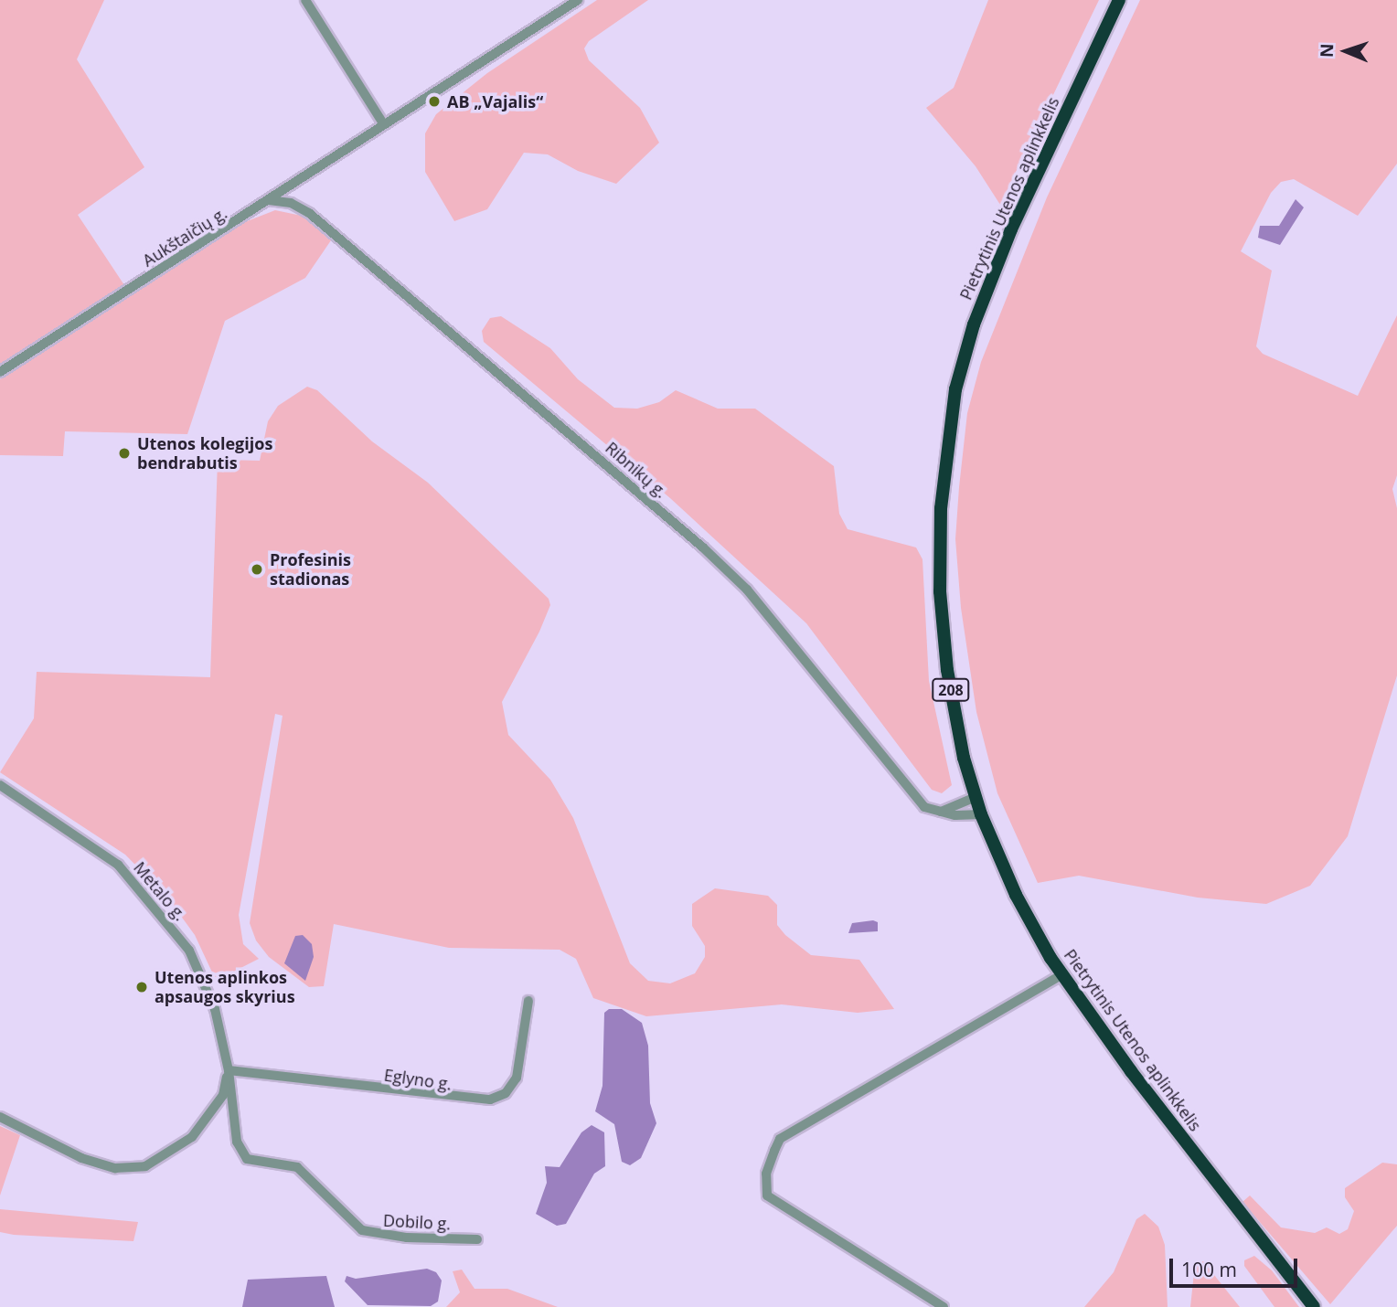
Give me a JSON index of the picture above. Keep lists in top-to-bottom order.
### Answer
{
  "streets": {
    "highway": ["Pietrytinis Utenos aplinkkelis", "208"],
    "street": [
      "Aukštaičių g.",
      "Ribnikų g.",
      "Metalo g.",
      "Eglyno g.",
      "Dobilo g."
    ]
  },
  "crossings": [
    ["Aukštaičių g.", "Ribnikų g."],
    ["Metalo g.", "Eglyno g."],
    ["Metalo g.", "Dobilo g."],
    ["Eglyno g.", "Dobilo g."]
  ],
  "places": [
    "AB „Vajalis“",
    "Utenos kolegijos bendrabutis",
    "Profesinis stadionas",
    "Utenos aplinkos apsaugos skyrius"
  ],
  "scale_bar": "100 m",
  "north": "left"
}
